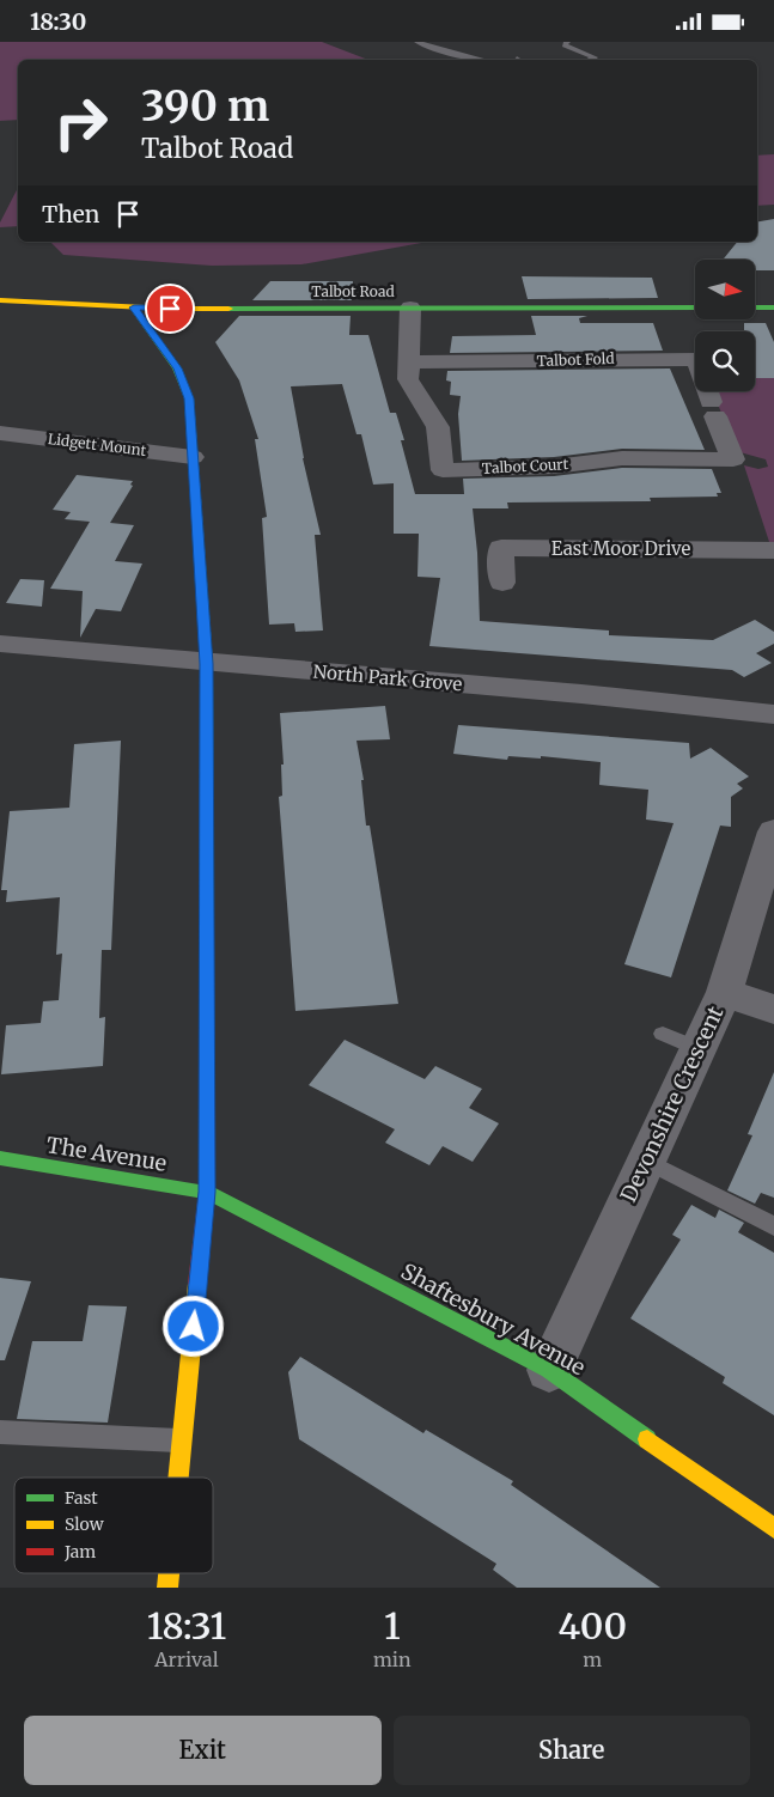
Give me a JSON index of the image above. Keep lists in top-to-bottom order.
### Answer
{
  "streets": {
    "street": [
      "Talbot Road",
      "Talbot Fold",
      "Lidgett Mount",
      "Talbot Court",
      "East Moor Drive",
      "North Park Grove",
      "Devonshire Crescent",
      "The Avenue",
      "Shaftesbury Avenue"
    ]
  },
  "crossings": [
    ["Talbot Road", "Talbot Court"],
    ["Talbot Fold", "Talbot Court"],
    ["Devonshire Crescent", "Shaftesbury Avenue"],
    ["The Avenue", "Shaftesbury Avenue"]
  ],
  "legend": ["Fast", "Slow", "Jam"],
  "north": "right",
  "page": {
    "status": "18:30",
    "turn": ["390 m", "Talbot Road"],
    "then": "Then",
    "eta": [
      "18:31",
      "Arrival",
      "1",
      "min",
      "400",
      "m"
    ],
    "buttons": ["Exit", "Share"]
  }
}
